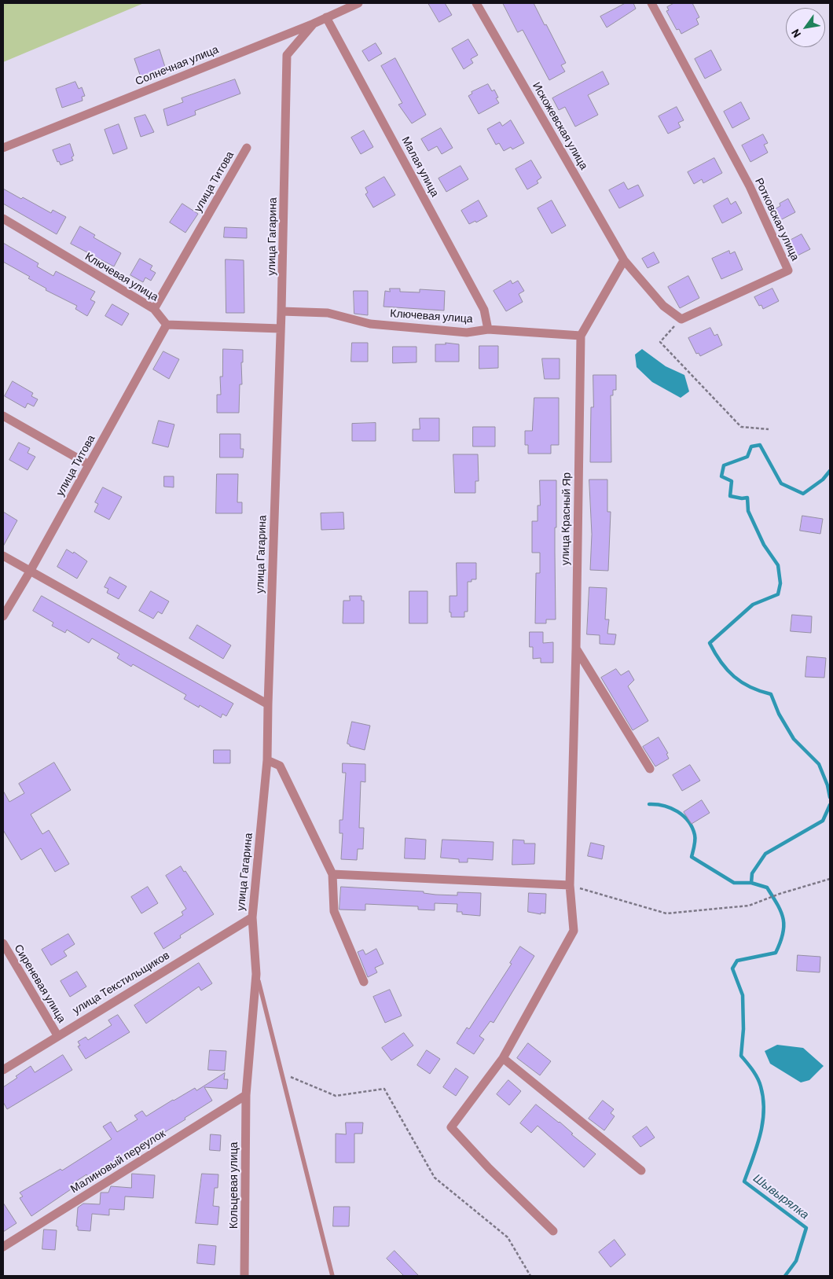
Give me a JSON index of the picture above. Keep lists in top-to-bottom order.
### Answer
{
  "streets": {
    "street": [
      "Солнечная улица",
      "Искожевская улица",
      "Малая улица",
      "улица Титова",
      "Ротковская улица",
      "улица Гагарина",
      "Ключевая улица",
      "улица Красный Яр",
      "улица Текстильщиков",
      "Сиреневая улица",
      "Малиновый переулок",
      "Кольцевая улица"
    ]
  },
  "crossings": [
    ["Солнечная улица", "Малая улица"],
    ["Солнечная улица", "улица Гагарина"],
    ["Искожевская улица", "улица Красный Яр"],
    ["Малая улица", "Ключевая улица"],
    ["улица Титова", "Ключевая улица"],
    ["улица Гагарина", "Ключевая улица"],
    ["улица Гагарина", "улица Текстильщиков"],
    ["улица Гагарина", "Малиновый переулок"],
    ["улица Гагарина", "Кольцевая улица"],
    ["Ключевая улица", "улица Красный Яр"],
    ["улица Текстильщиков", "Сиреневая улица"],
    ["Малиновый переулок", "Кольцевая улица"]
  ],
  "water": ["Шывырялка"],
  "north": "bottom left"
}
